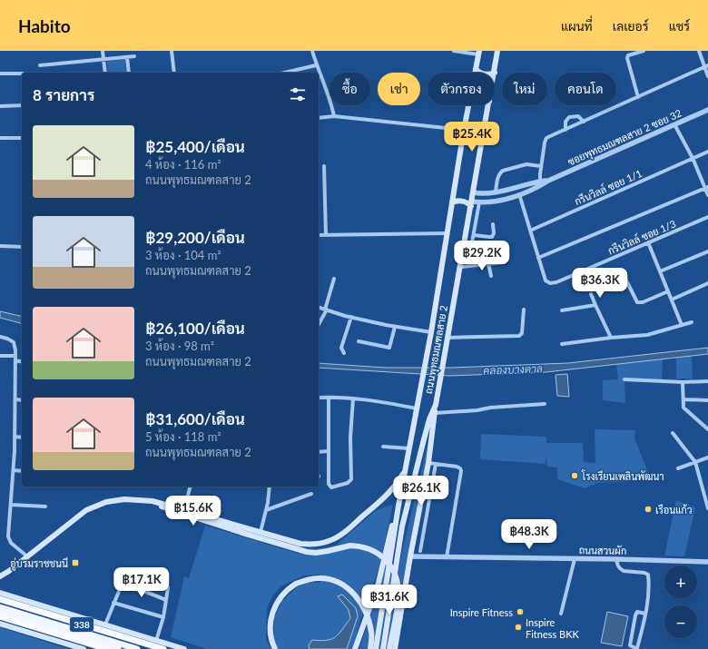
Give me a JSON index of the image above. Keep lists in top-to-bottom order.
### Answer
{
  "streets": {
    "highway": ["338"],
    "main road": ["ถนนพุทธมณฑลสาย 2"],
    "street": [
      "ซอยพุทธมณฑลสาย 2 ซอย 32",
      "กรีนวิลล์ ซอย 1/1",
      "กรีนวิลล์ ซอย 1/3",
      "ถนนสวนผัก"
    ]
  },
  "crossings": [
    ["ซอยพุทธมณฑลสาย 2 ซอย 32", "กรีนวิลล์ ซอย 1/3"],
    ["ซอยพุทธมณฑลสาย 2 ซอย 32", "ถนนพุทธมณฑลสาย 2"],
    ["กรีนวิลล์ ซอย 1/1", "กรีนวิลล์ ซอย 1/3"]
  ],
  "water": ["คลองบางตาล"],
  "places": {
    "other": [
      "โรงเรียนเพลินพัฒนา",
      "เรือนแก้ว",
      "Inspire Fitness",
      "Inspire Fitness BKK"
    ],
    "transit": ["อู่บรมราชชนนี"]
  },
  "page": {
    "header": "Habito",
    "nav": ["แผนที่", "เลเยอร์", "แชร์"],
    "chip": [
      "ซื้อ",
      "เช่า",
      "ตัวกรอง",
      "ใหม่",
      "คอนโด"
    ],
    "heading": "8 รายการ",
    "list": [
      {
        "name": "฿25,400/เดือน",
        "note": "4 ห้อง · 116 m² · ถนนพุทธมณฑลสาย 2"
      },
      {
        "name": "฿29,200/เดือน",
        "note": "3 ห้อง · 104 m² · ถนนพุทธมณฑลสาย 2"
      },
      {
        "name": "฿26,100/เดือน",
        "note": "3 ห้อง · 98 m² · ถนนพุทธมณฑลสาย 2"
      },
      {
        "name": "฿31,600/เดือน",
        "note": "5 ห้อง · 118 m² · ถนนพุทธมณฑลสาย 2"
      }
    ],
    "price": [
      "฿25.4K",
      "฿29.2K",
      "฿36.3K",
      "฿26.1K",
      "฿15.6K",
      "฿48.3K",
      "฿17.1K",
      "฿31.6K"
    ],
    "map_buttons": ["+", "−"]
  }
}
